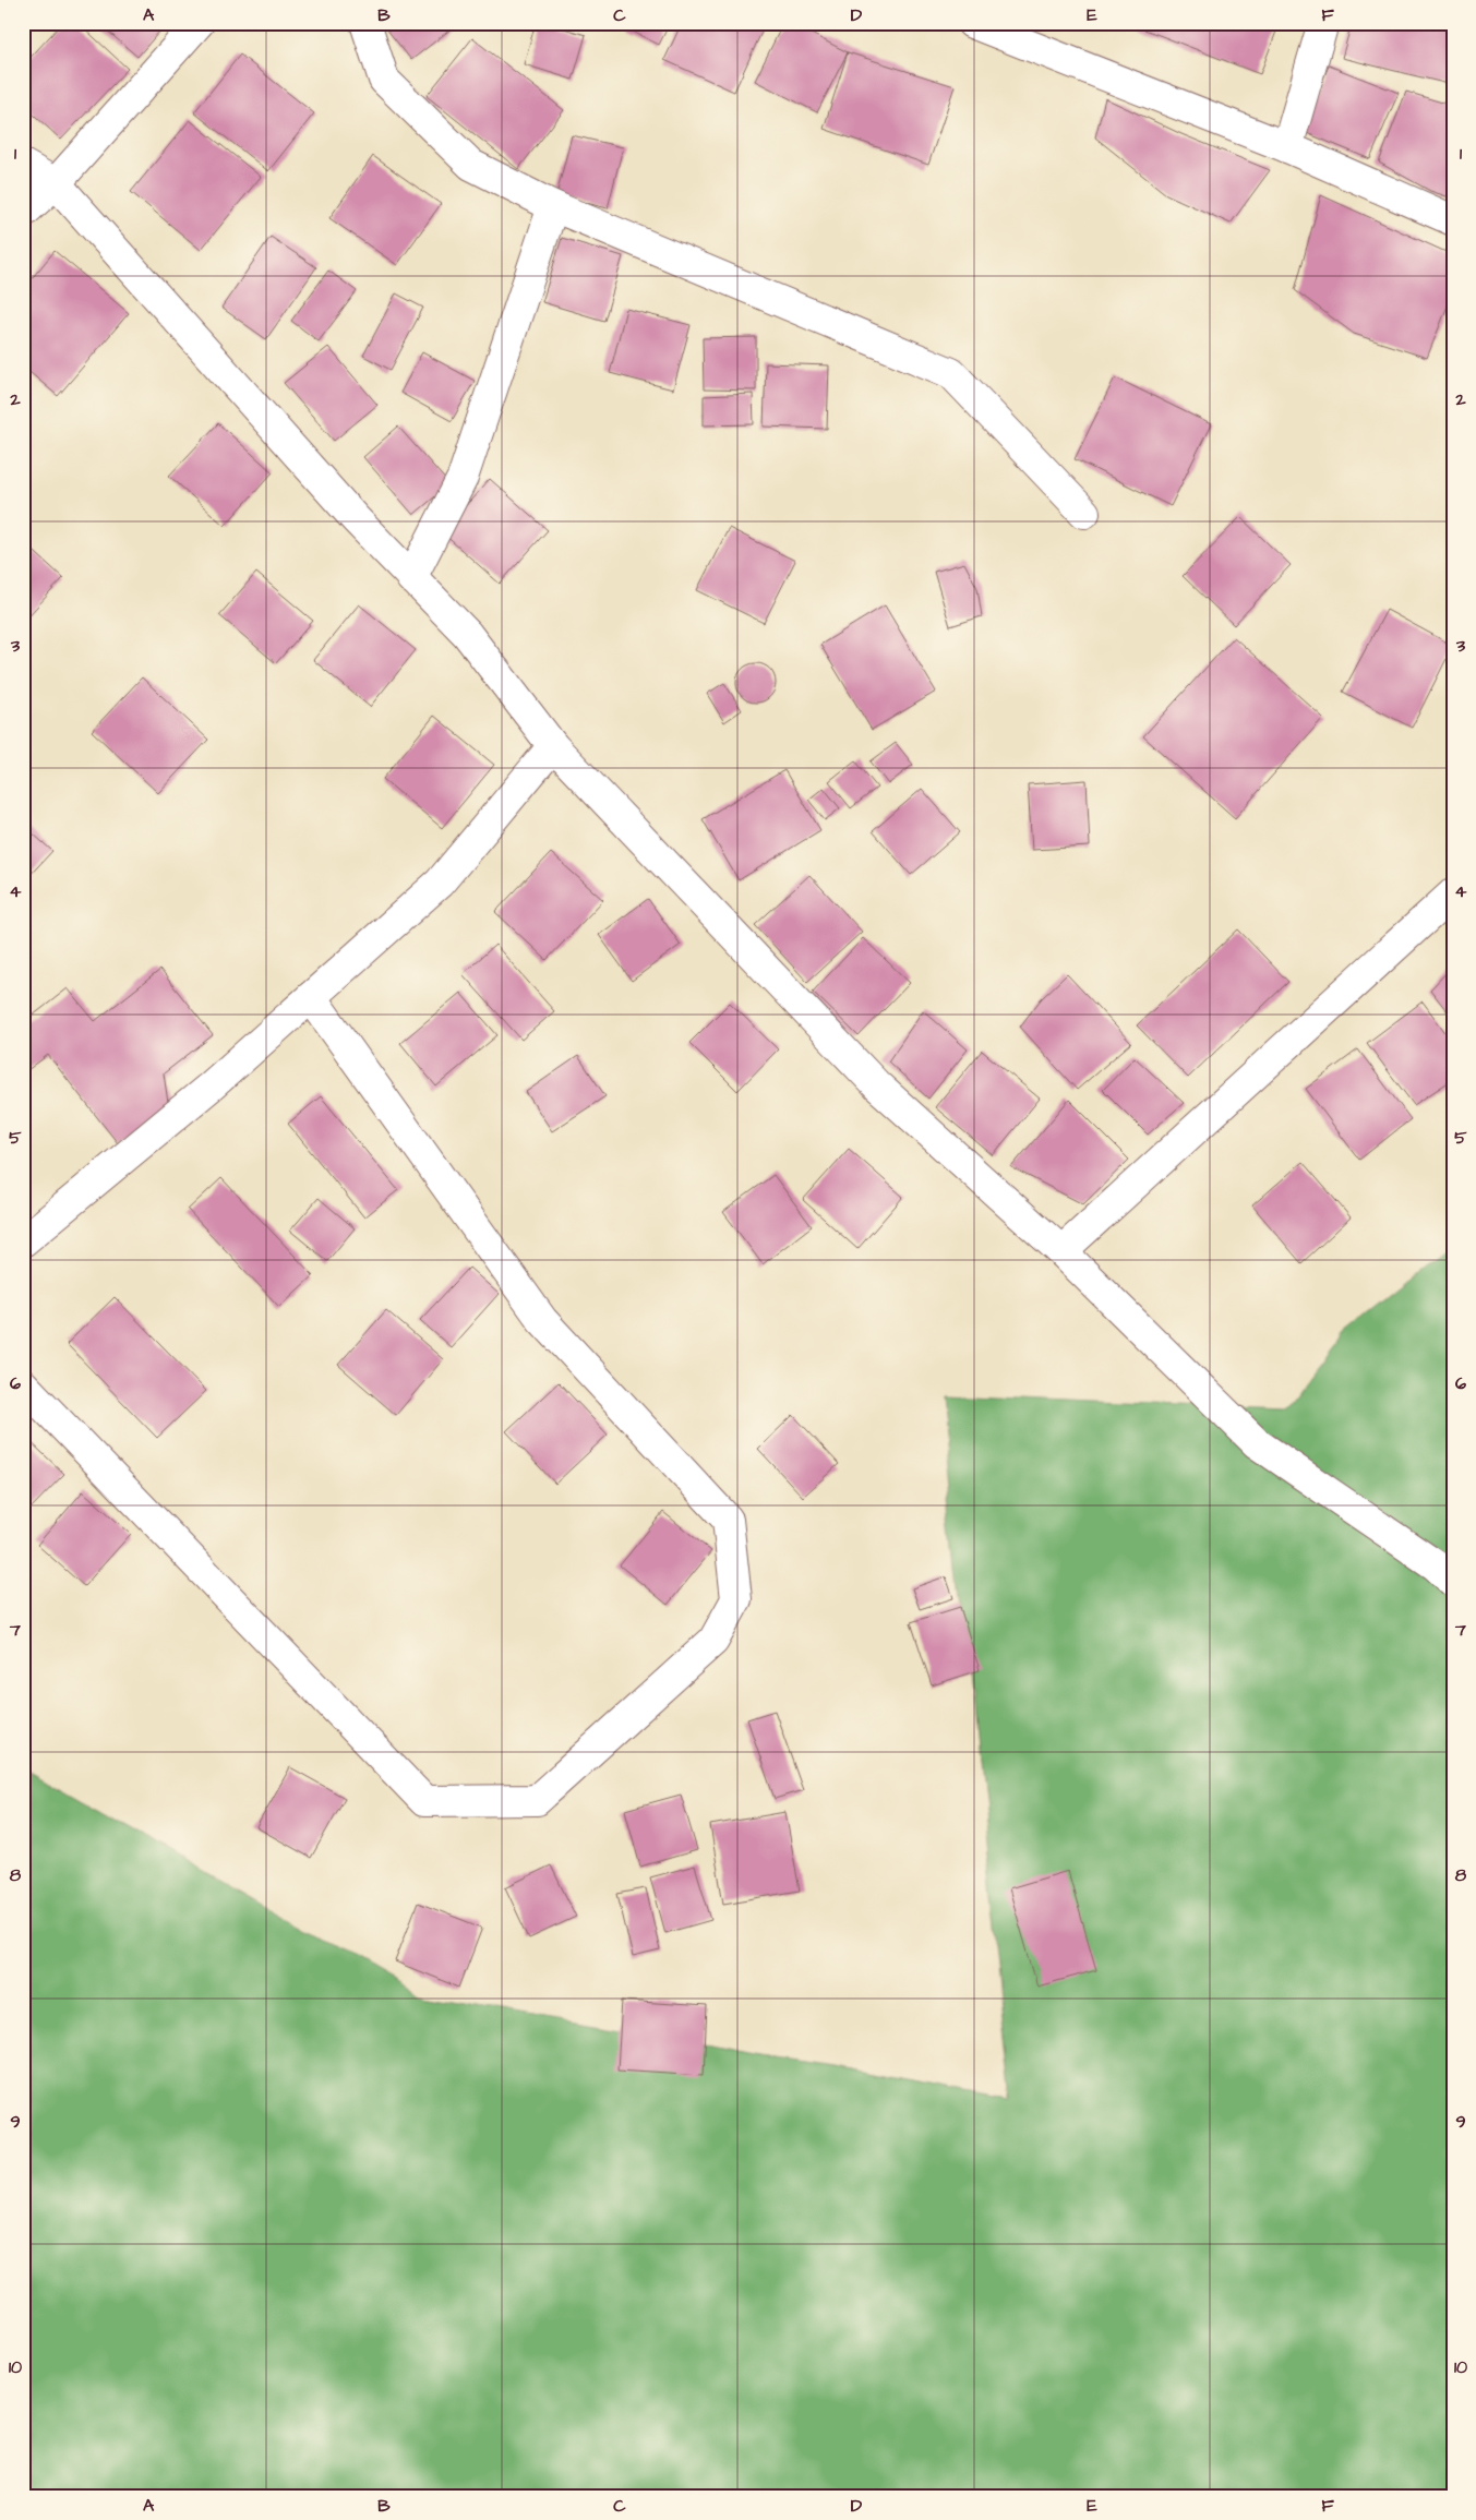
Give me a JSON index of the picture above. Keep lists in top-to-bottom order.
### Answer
{
  "grid": {
    "columns": [
      "A",
      "B",
      "C",
      "D",
      "E",
      "F"
    ],
    "rows": [
      "1",
      "2",
      "3",
      "4",
      "5",
      "6",
      "7",
      "8",
      "9",
      "10"
    ]
  }
}
